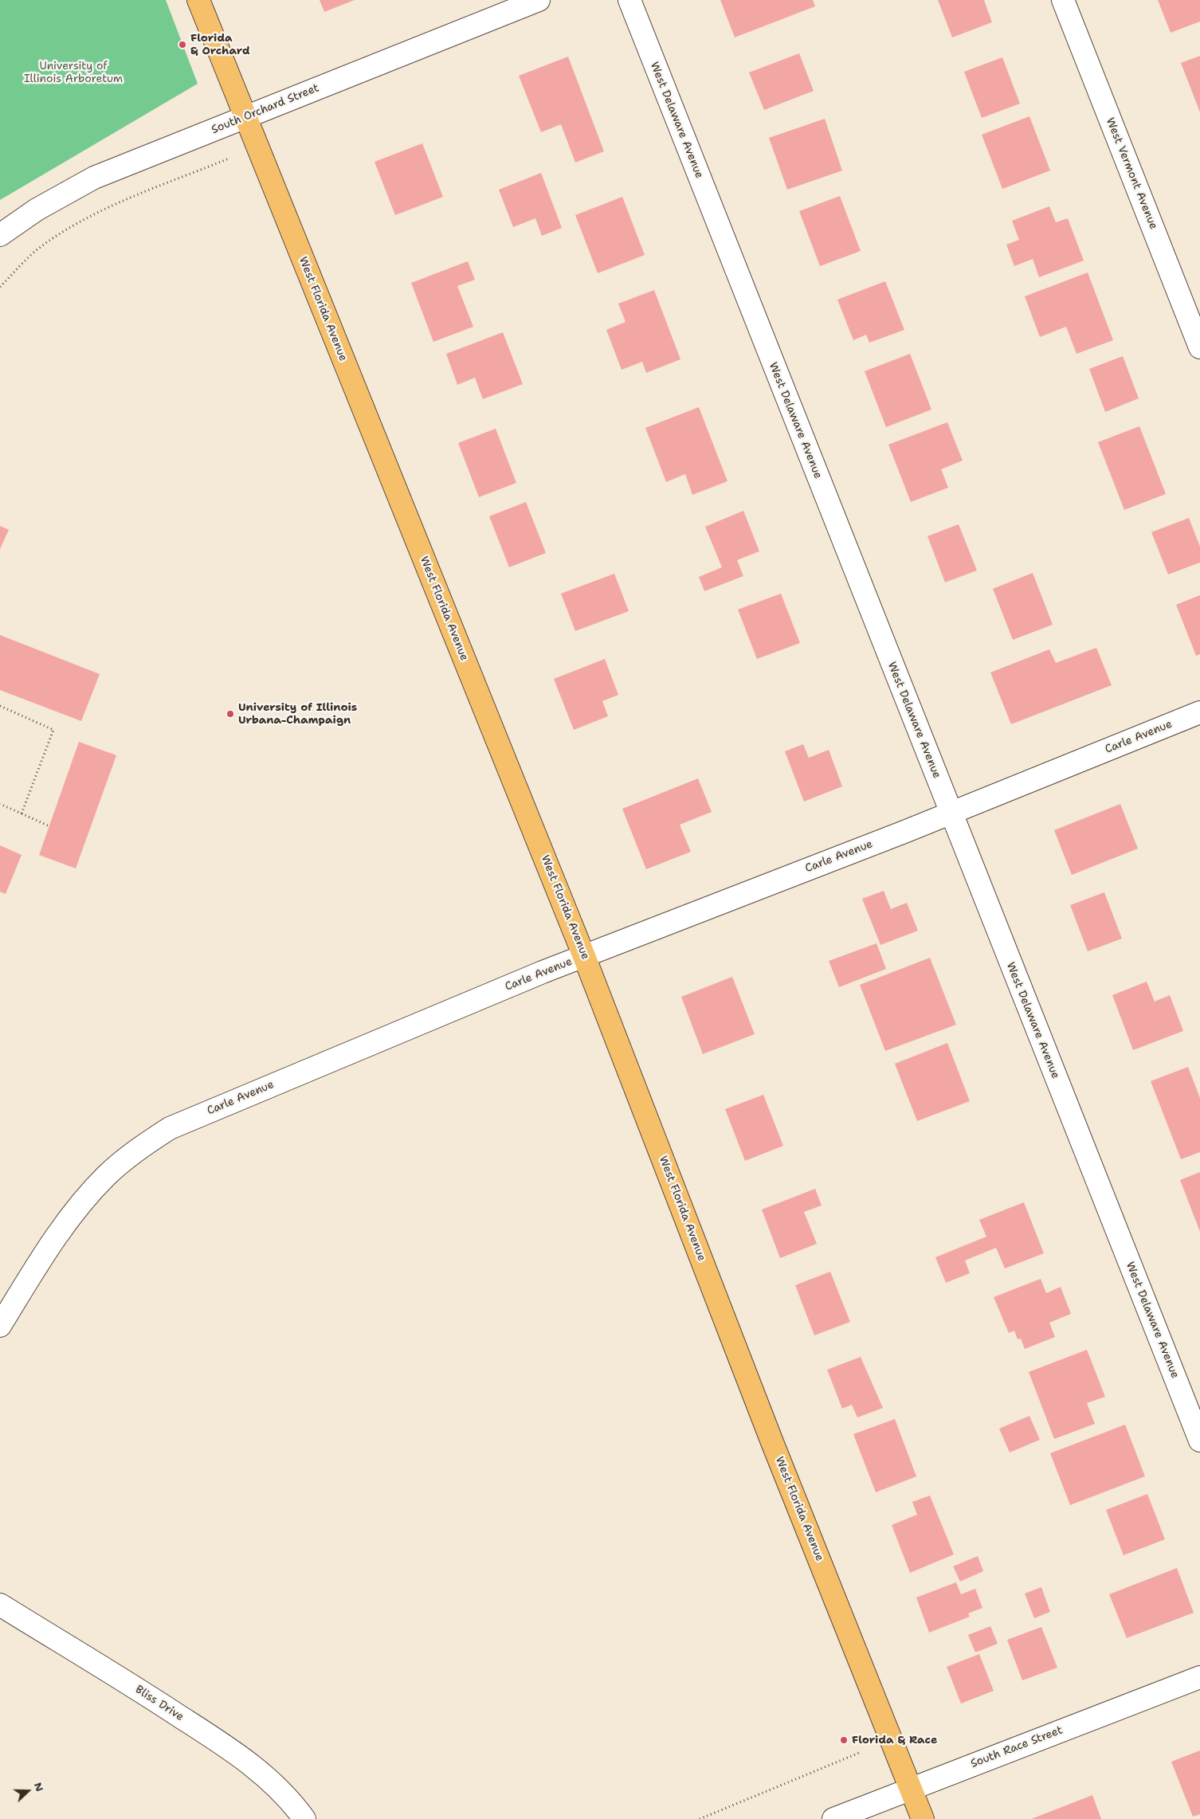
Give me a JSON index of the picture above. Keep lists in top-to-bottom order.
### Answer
{
  "streets": {
    "main road": ["West Florida Avenue"],
    "street": [
      "South Orchard Street",
      "West Delaware Avenue",
      "West Vermont Avenue",
      "Carle Avenue",
      "Bliss Drive",
      "South Race Street"
    ]
  },
  "crossings": [
    ["South Orchard Street", "West Florida Avenue"],
    ["West Delaware Avenue", "Carle Avenue"],
    ["West Florida Avenue", "Carle Avenue"],
    ["West Florida Avenue", "South Race Street"]
  ],
  "parks": ["University of Illinois Arboretum"],
  "places": ["Florida & Orchard", "University of Illinois Urbana-Champaign", "Florida & Race"],
  "north": "right"
}
